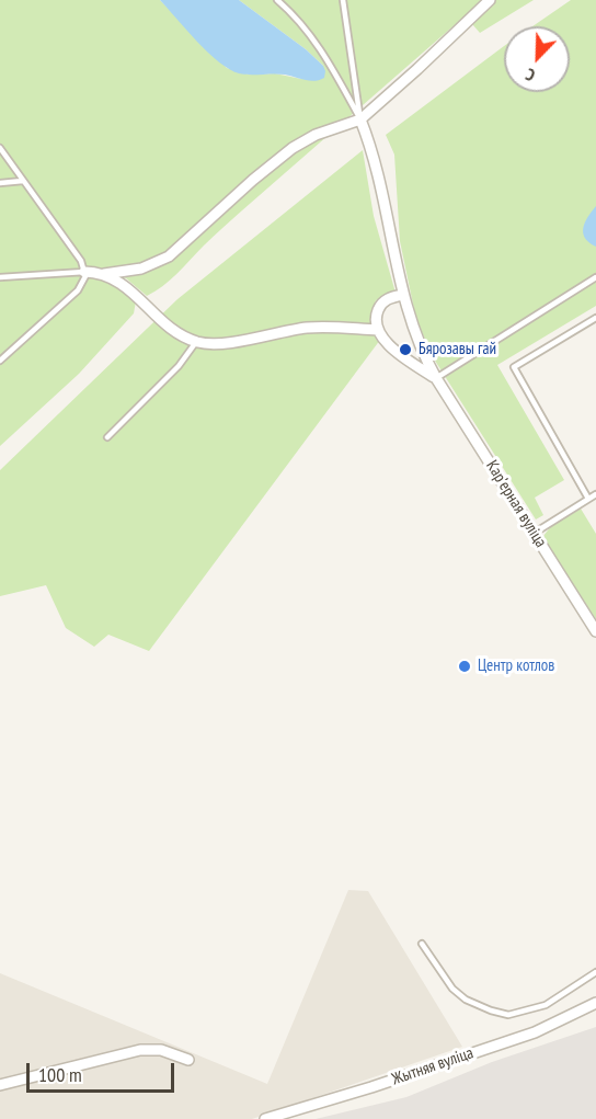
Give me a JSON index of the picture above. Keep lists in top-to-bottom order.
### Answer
{
  "streets": {
    "street": ["Карʼерная вуліца", "Жытняя вуліца"]
  },
  "places": ["Бярозавы гай", "Центр котлов"],
  "scale_bar": "100 m",
  "north": "bottom left"
}
